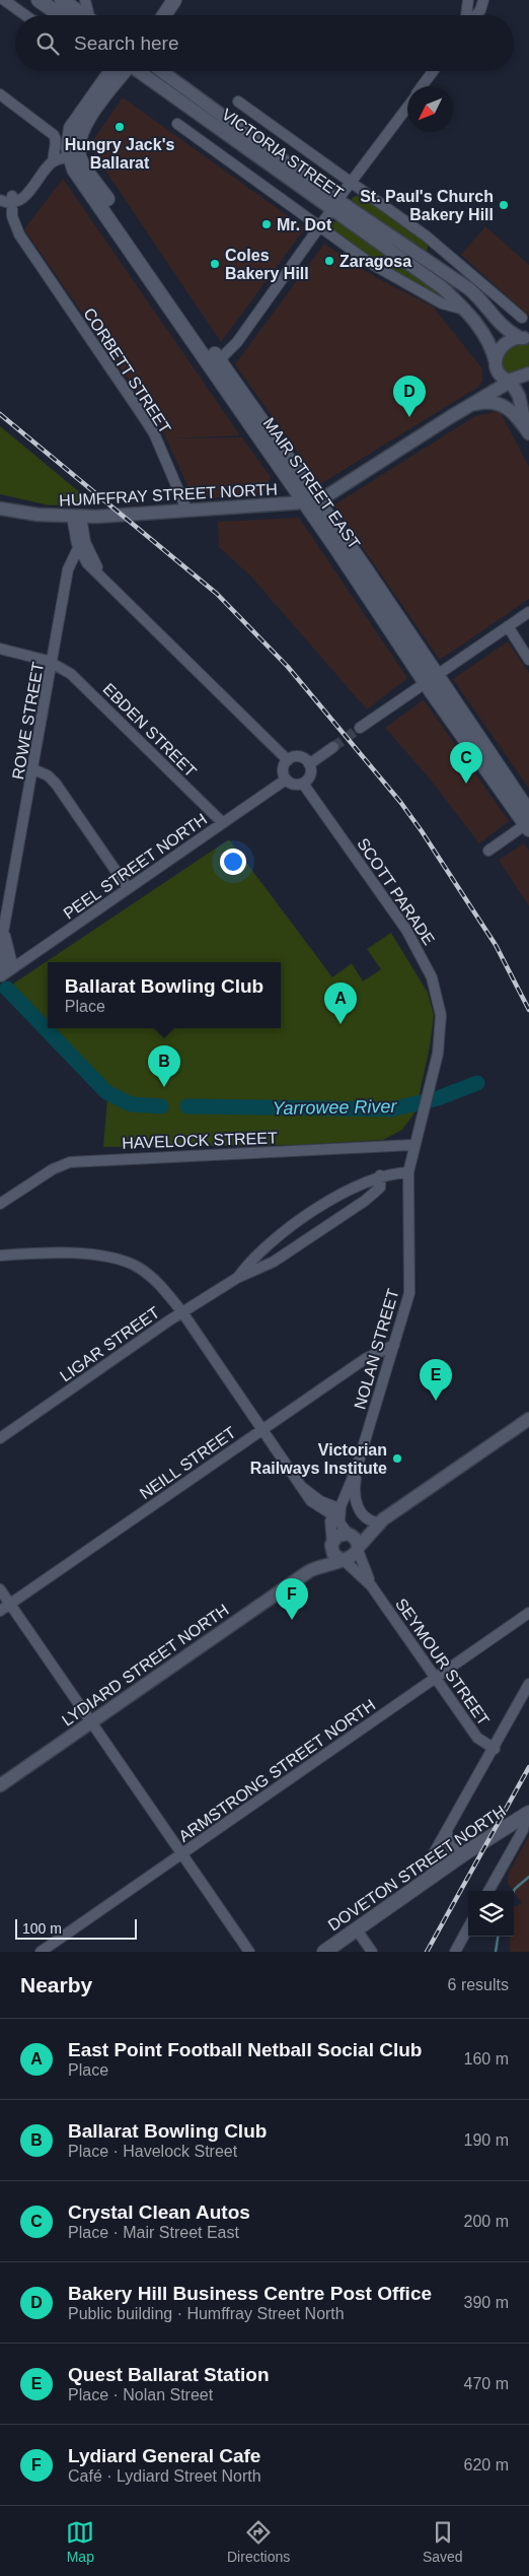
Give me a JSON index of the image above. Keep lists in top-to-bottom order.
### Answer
{
  "streets": {
    "main road": ["MAIR STREET EAST", "DOVETON STREET NORTH"],
    "street": [
      "VICTORIA STREET",
      "CORBETT STREET",
      "HUMFFRAY STREET NORTH",
      "ROWE STREET",
      "EBDEN STREET",
      "PEEL STREET NORTH",
      "SCOTT PARADE",
      "HAVELOCK STREET",
      "LIGAR STREET",
      "NOLAN STREET",
      "NEILL STREET",
      "SEYMOUR STREET",
      "LYDIARD STREET NORTH",
      "ARMSTRONG STREET NORTH"
    ]
  },
  "crossings": [
    ["VICTORIA STREET", "HUMFFRAY STREET NORTH"],
    ["CORBETT STREET", "HUMFFRAY STREET NORTH"],
    ["MAIR STREET EAST", "HUMFFRAY STREET NORTH"],
    ["ROWE STREET", "EBDEN STREET"],
    ["ROWE STREET", "PEEL STREET NORTH"],
    ["EBDEN STREET", "PEEL STREET NORTH"],
    ["PEEL STREET NORTH", "SCOTT PARADE"],
    ["SCOTT PARADE", "HAVELOCK STREET"],
    ["SCOTT PARADE", "NOLAN STREET"],
    ["HAVELOCK STREET", "NOLAN STREET"],
    ["LIGAR STREET", "NOLAN STREET"],
    ["NOLAN STREET", "NEILL STREET"],
    ["NOLAN STREET", "SEYMOUR STREET"],
    ["NOLAN STREET", "LYDIARD STREET NORTH"],
    ["SEYMOUR STREET", "LYDIARD STREET NORTH"],
    ["SEYMOUR STREET", "ARMSTRONG STREET NORTH"]
  ],
  "water": ["Yarrowee River"],
  "places": [
    "Hungry Jack's Ballarat",
    "St. Paul's Church Bakery Hill",
    "Mr. Dot",
    "Zaragosa",
    "Coles Bakery Hill",
    "Victorian Railways Institute"
  ],
  "scale_bar": "100 m",
  "north": "bottom left",
  "page": {
    "search": "Search here",
    "pins": [
      "D",
      "C",
      "A",
      "B",
      "E",
      "F"
    ],
    "popup": ["Ballarat Bowling Club", "Place"],
    "scale": "100 m",
    "heading": ["Nearby", "6 results"],
    "list": [
      {
        "mark": "A",
        "name": "East Point Football Netball Social Club",
        "note": "Place",
        "value": "160 m"
      },
      {
        "mark": "B",
        "name": "Ballarat Bowling Club",
        "note": "Place · Havelock Street",
        "value": "190 m"
      },
      {
        "mark": "C",
        "name": "Crystal Clean Autos",
        "note": "Place · Mair Street East",
        "value": "200 m"
      },
      {
        "mark": "D",
        "name": "Bakery Hill Business Centre Post Office",
        "note": "Public building · Humffray Street North",
        "value": "390 m"
      },
      {
        "mark": "E",
        "name": "Quest Ballarat Station",
        "note": "Place · Nolan Street",
        "value": "470 m"
      },
      {
        "mark": "F",
        "name": "Lydiard General Cafe",
        "note": "Café · Lydiard Street North",
        "value": "620 m"
      }
    ],
    "nav": ["Map", "Directions", "Saved"]
  }
}
